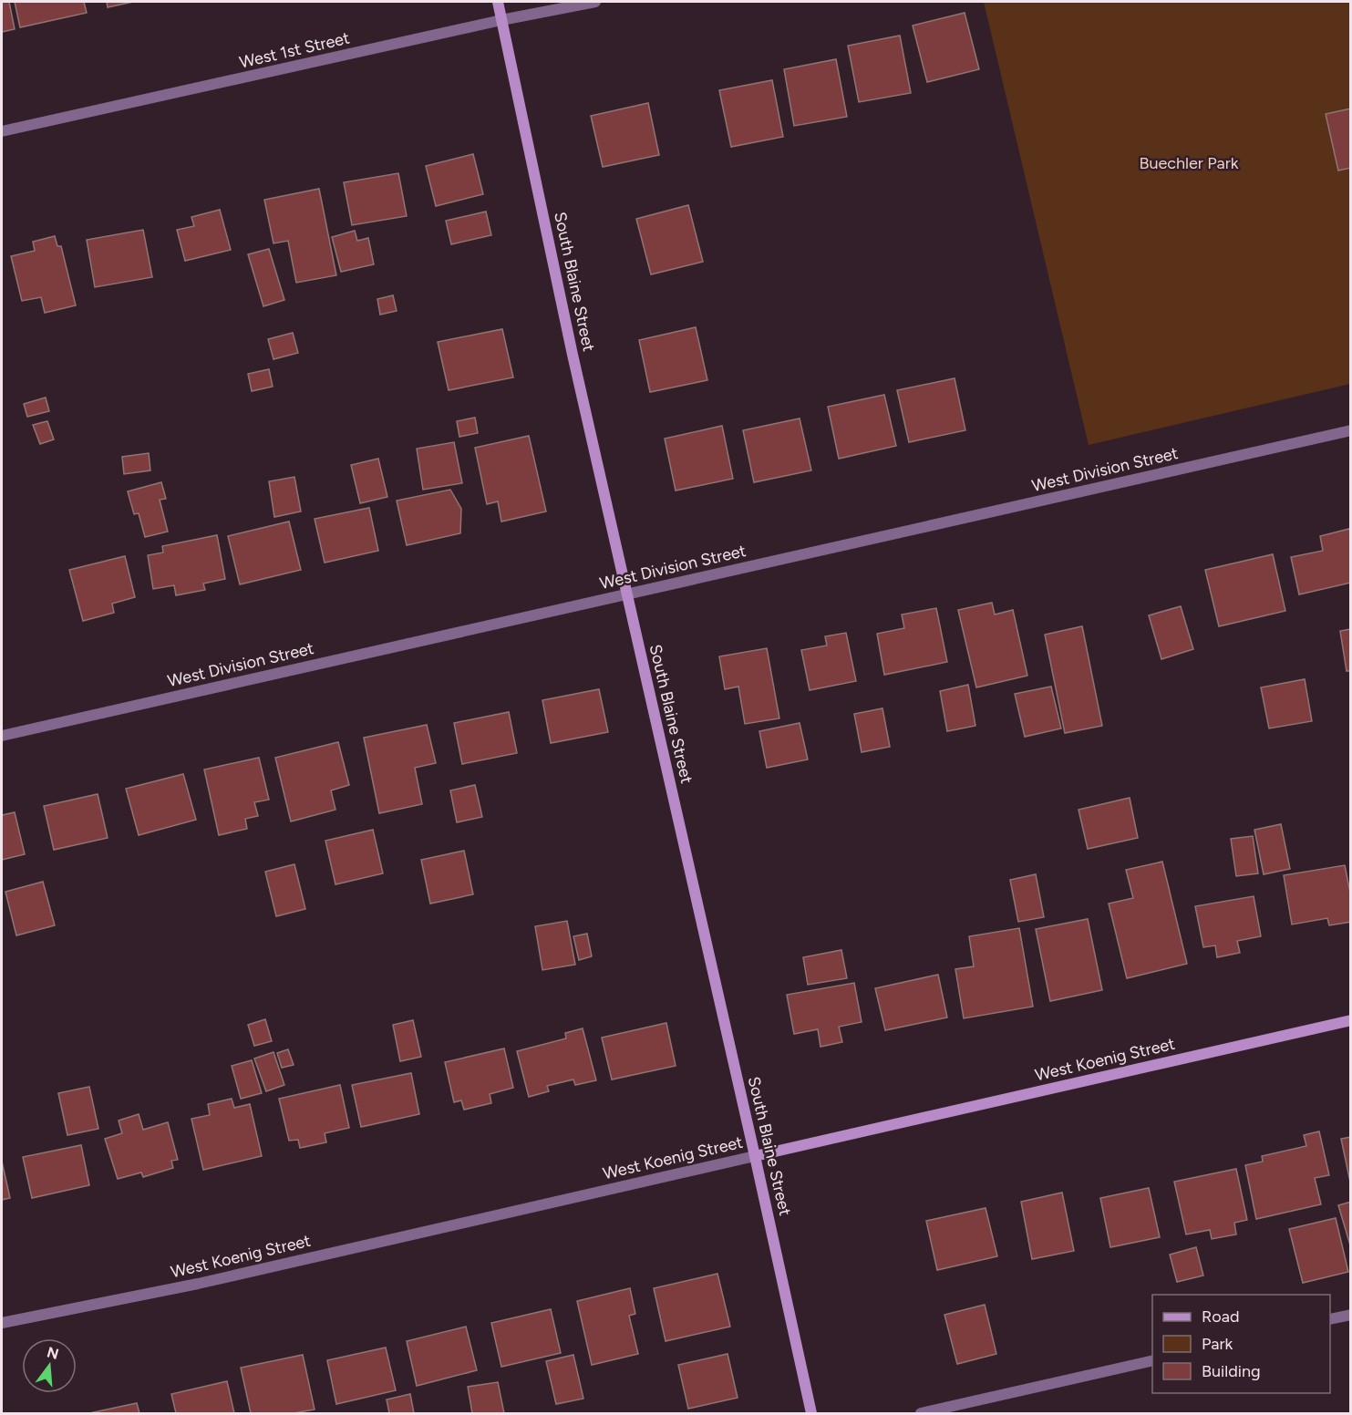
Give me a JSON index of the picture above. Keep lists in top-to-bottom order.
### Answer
{
  "streets": {
    "street": [
      "West 1st Street",
      "South Blaine Street",
      "West Division Street",
      "West Koenig Street"
    ]
  },
  "crossings": [
    ["West 1st Street", "South Blaine Street"],
    ["South Blaine Street", "West Division Street"],
    ["South Blaine Street", "West Koenig Street"]
  ],
  "parks": ["Buechler Park"],
  "legend": ["Road", "Park", "Building"],
  "north": "top"
}
